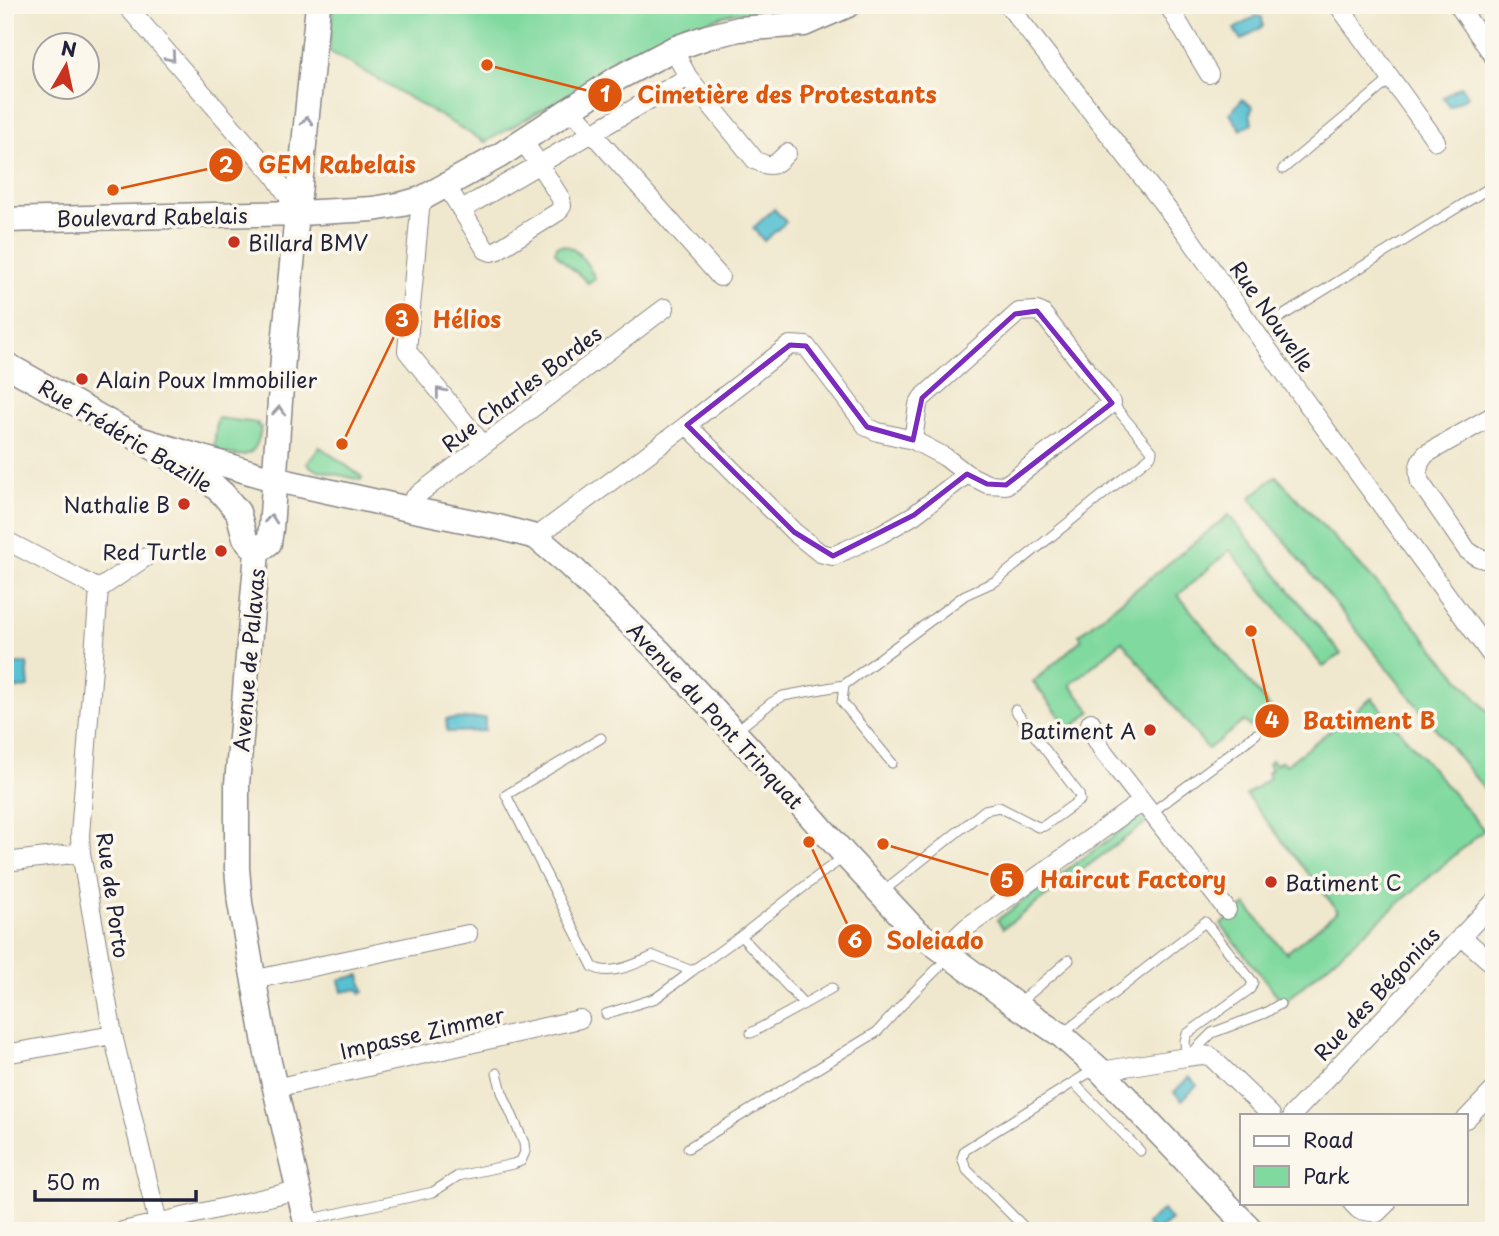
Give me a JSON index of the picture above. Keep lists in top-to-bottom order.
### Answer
{
  "streets": {
    "main road": [
      "Boulevard Rabelais",
      "Rue Frédéric Bazille",
      "Avenue de Palavas",
      "Avenue du Pont Trinquat"
    ],
    "street": [
      "Rue Nouvelle",
      "Rue Charles Bordes",
      "Rue de Porto",
      "Rue des Bégonias",
      "Impasse Zimmer"
    ]
  },
  "crossings": [
    ["Boulevard Rabelais", "Avenue de Palavas"],
    ["Rue Charles Bordes", "Avenue du Pont Trinquat"],
    ["Rue Frédéric Bazille", "Avenue de Palavas"],
    ["Rue Frédéric Bazille", "Avenue du Pont Trinquat"],
    ["Avenue de Palavas", "Avenue du Pont Trinquat"],
    ["Avenue de Palavas", "Impasse Zimmer"]
  ],
  "one_way": ["Avenue de Palavas"],
  "places": [
    "Cimetière des Protestants",
    "GEM Rabelais",
    "Billard BMV",
    "Alain Poux Immobilier",
    "Hélios",
    "Nathalie B",
    "Red Turtle",
    "Batiment B",
    "Batiment A",
    "Soleiado",
    "Haircut Factory",
    "Batiment C"
  ],
  "legend": ["Road", "Park"],
  "scale_bar": "50 m",
  "north": "top"
}
